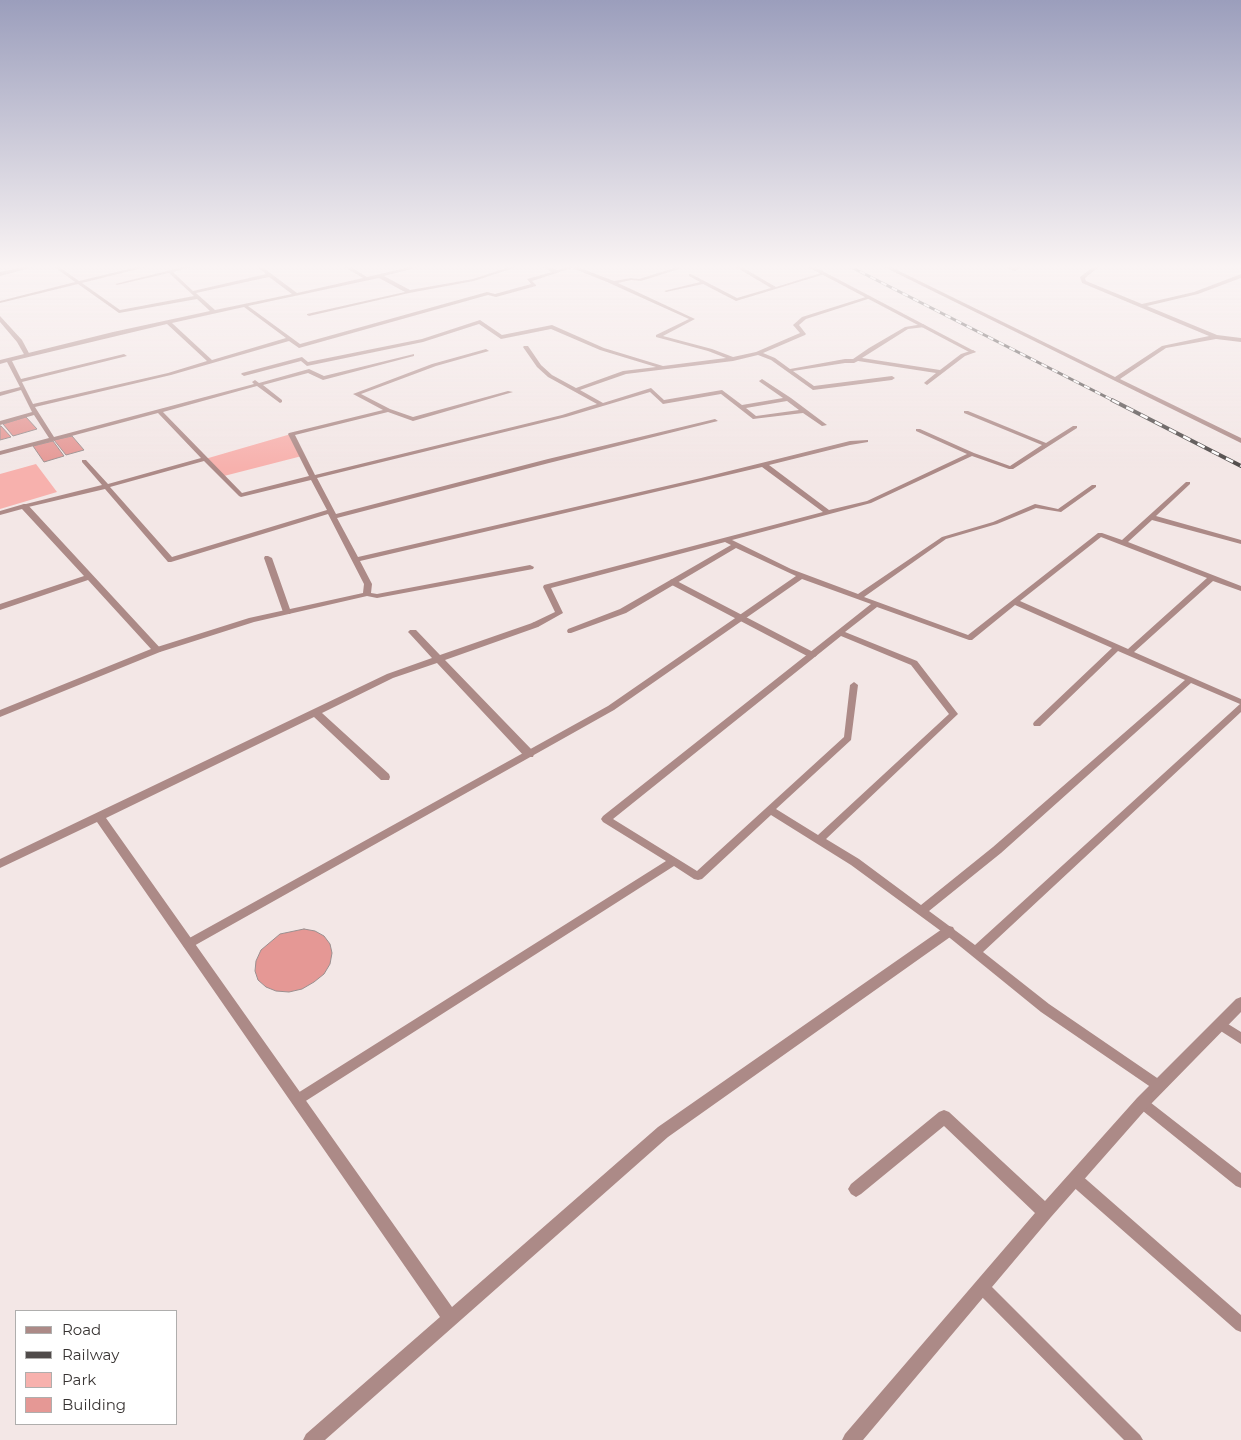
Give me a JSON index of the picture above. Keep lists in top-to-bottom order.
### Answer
{
  "legend": [
    "Road",
    "Railway",
    "Park",
    "Building"
  ]
}
